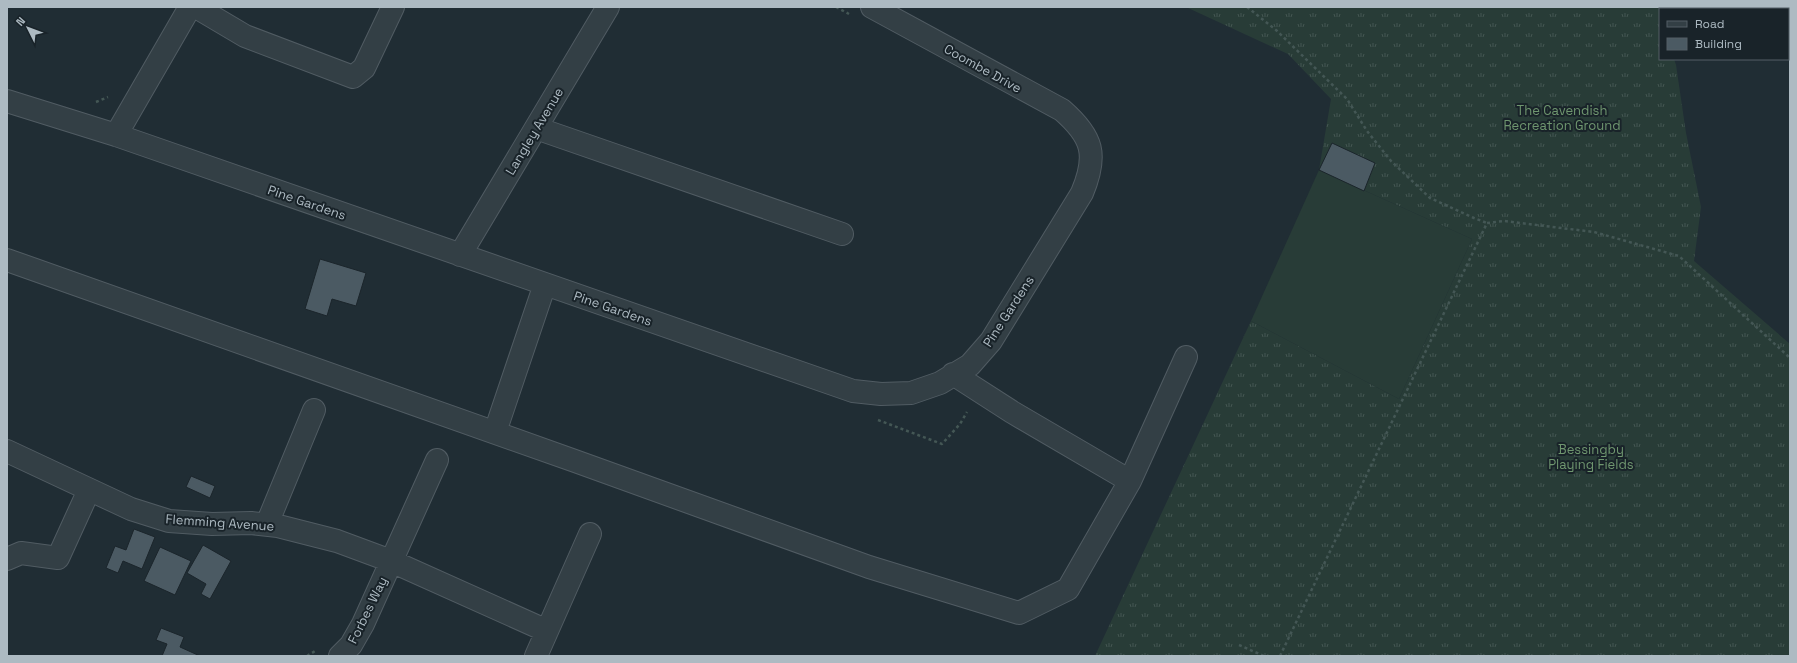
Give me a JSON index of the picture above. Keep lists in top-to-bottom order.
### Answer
{
  "streets": {
    "street": [
      "Coombe Drive",
      "Langley Avenue",
      "Pine Gardens",
      "Flemming Avenue",
      "Forbes Way"
    ]
  },
  "crossings": [
    ["Coombe Drive", "Pine Gardens"],
    ["Langley Avenue", "Pine Gardens"],
    ["Flemming Avenue", "Forbes Way"]
  ],
  "parks": ["The Cavendish Recreation Ground", "Bessingby Playing Fields"],
  "legend": ["Road", "Building"],
  "north": "top left"
}
